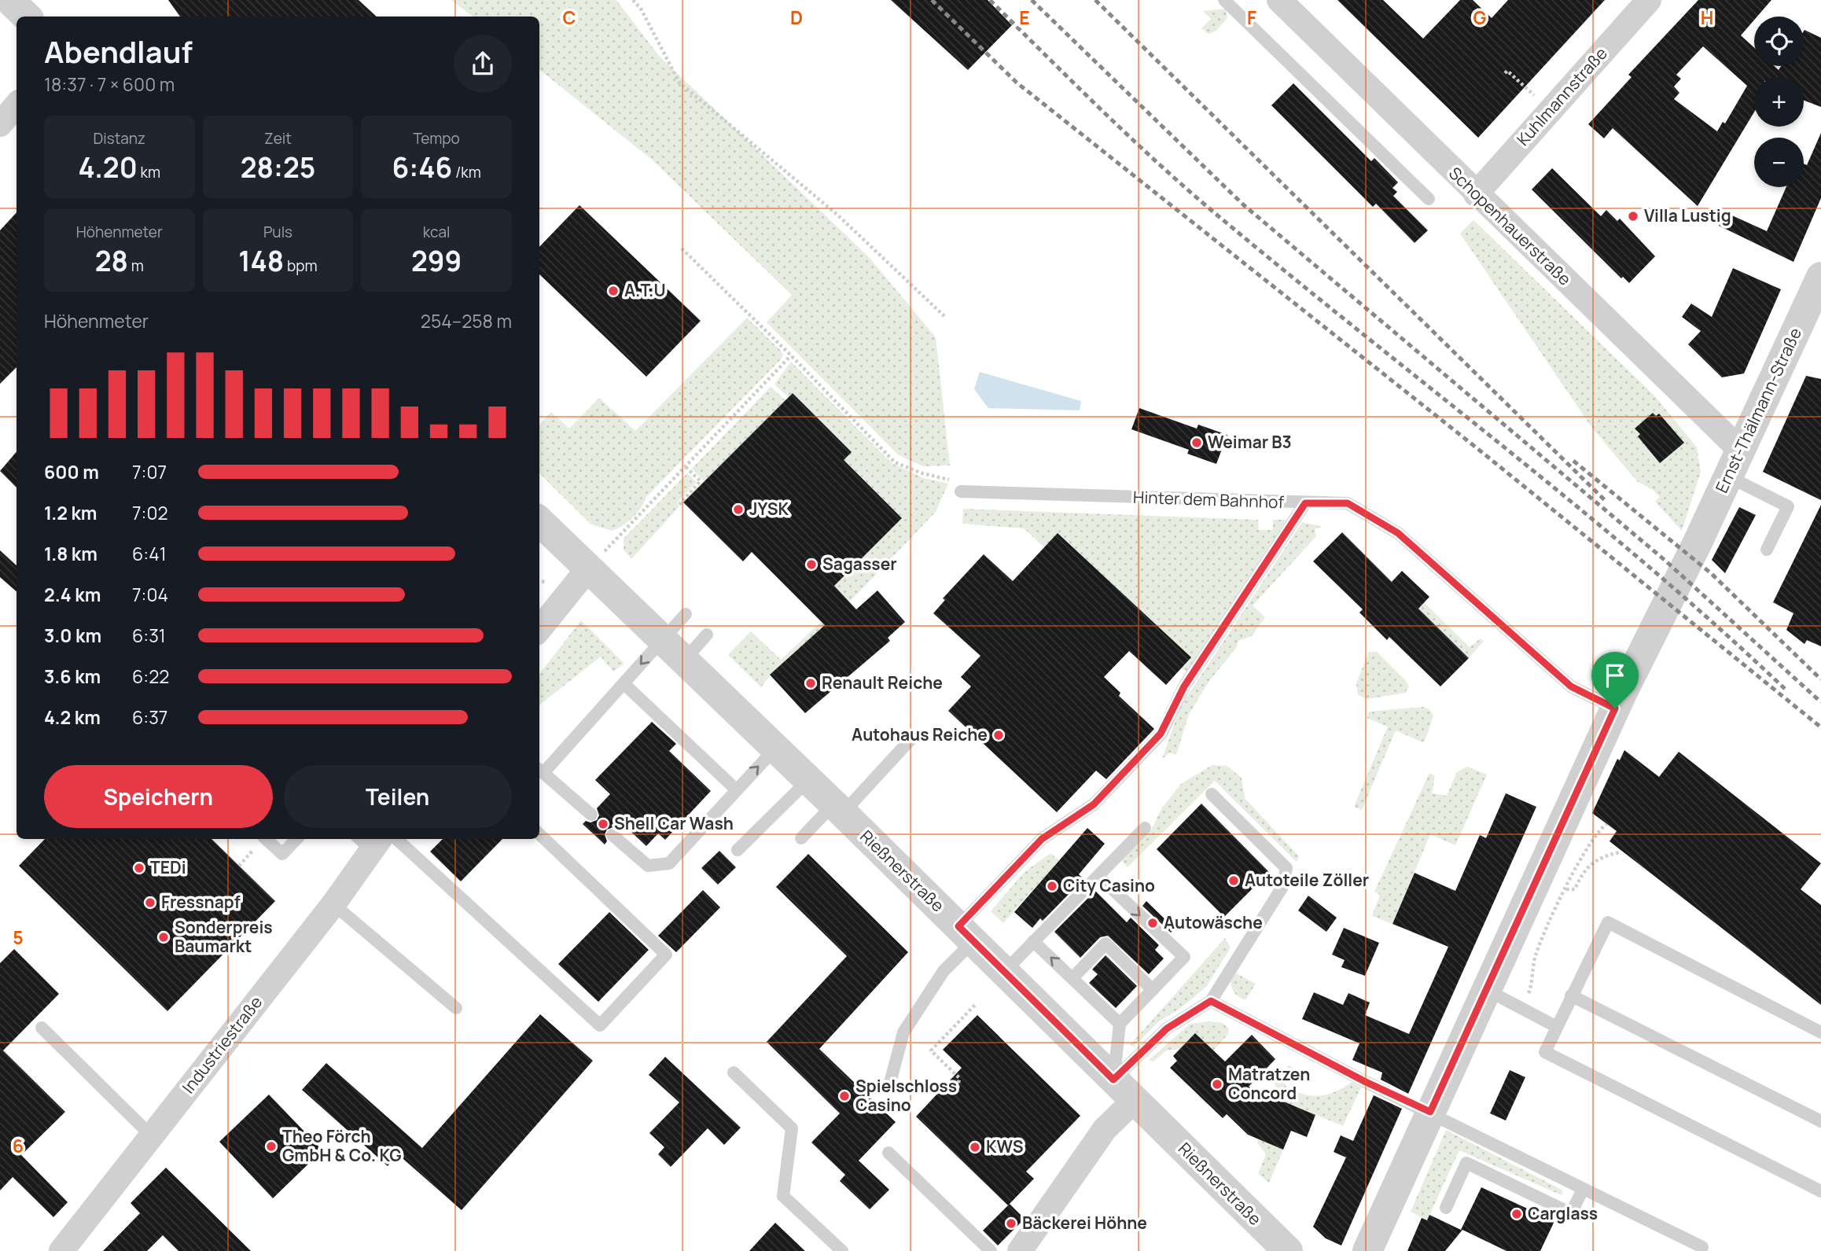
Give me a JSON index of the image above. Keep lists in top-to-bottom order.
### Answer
{
  "streets": {
    "street": [
      "Kuhlmannstraße",
      "Schopenhauerstraße",
      "Ernst-Thälmann-Straße",
      "Rießnerstraße",
      "Industriestraße"
    ],
    "lane": ["Hinter dem Bahnhof"]
  },
  "crossings": [
    ["Kuhlmannstraße", "Schopenhauerstraße"],
    ["Schopenhauerstraße", "Ernst-Thälmann-Straße"],
    ["Ernst-Thälmann-Straße", "Hinter dem Bahnhof"]
  ],
  "places": [
    "Villa Lustig",
    "A.T.U",
    "Weimar B3",
    "JYSK",
    "Sagasser",
    "Renault Reiche",
    "Autohaus Reiche",
    "Shell Car Wash",
    "TEDi",
    "Autoteile Zöller",
    "City Casino",
    "Fressnapf",
    "Autowäsche",
    "Sonderpreis Baumarkt",
    "Matratzen Concord",
    "Spielschloss Casino",
    "Theo Förch GmbH & Co. KG",
    "KWS",
    "Carglass",
    "Bäckerei Höhne"
  ],
  "page": {
    "map_buttons": ["+", "−"],
    "heading": ["Abendlauf", "18:37 · 7 × 600 m"],
    "stats": [
      ["Distanz", "4.20 km"],
      ["Zeit", "28:25"],
      ["Tempo", "6:46 /km"],
      ["Höhenmeter", "28 m"],
      ["Puls", "148 bpm"],
      ["kcal", "299"]
    ],
    "chart": ["Höhenmeter", "254–258 m"],
    "list": [
      {
        "name": "600 m",
        "note": "7:07"
      },
      {
        "name": "1.2 km",
        "note": "7:02"
      },
      {
        "name": "1.8 km",
        "note": "6:41"
      },
      {
        "name": "2.4 km",
        "note": "7:04"
      },
      {
        "name": "3.0 km",
        "note": "6:31"
      },
      {
        "name": "3.6 km",
        "note": "6:22"
      },
      {
        "name": "4.2 km",
        "note": "6:37"
      }
    ],
    "buttons": ["Speichern", "Teilen"]
  },
  "grid": {
    "columns": [
      "C",
      "D",
      "E",
      "F",
      "G",
      "H"
    ],
    "rows": ["5", "6"]
  }
}
